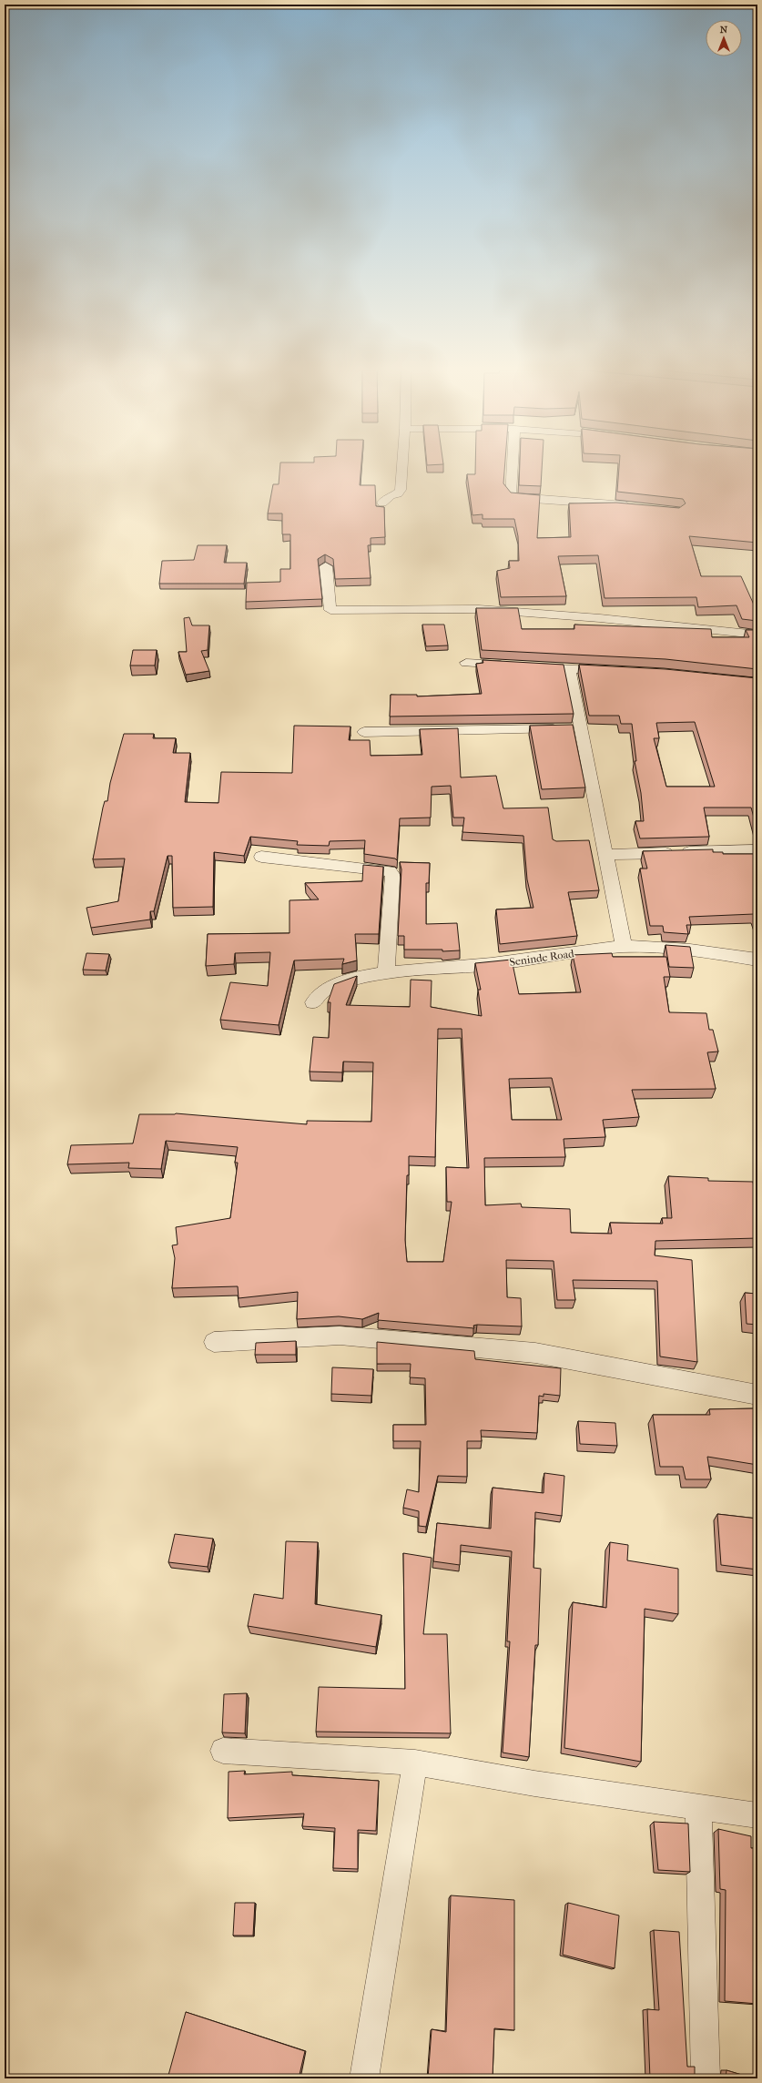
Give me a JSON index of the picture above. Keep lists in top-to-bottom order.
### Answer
{
  "streets": {
    "street": ["Seninde Road"]
  },
  "north": "top"
}
